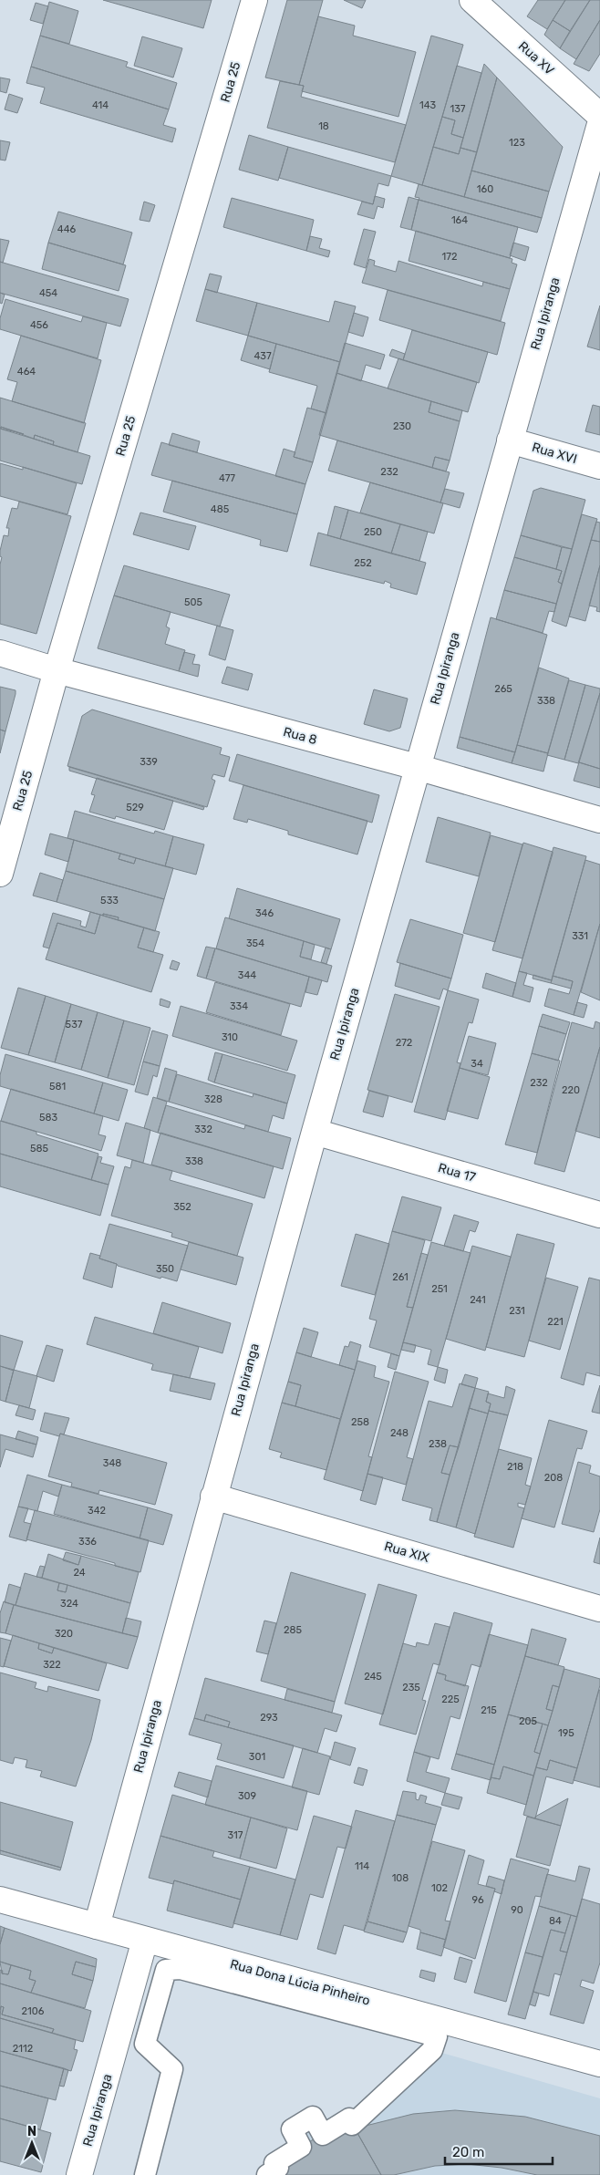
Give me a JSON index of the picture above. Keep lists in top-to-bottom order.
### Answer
{
  "streets": {
    "street": [
      "Rua XV",
      "Rua 25",
      "Rua Ipiranga",
      "Rua XVI",
      "Rua 8",
      "Rua 17",
      "Rua XIX",
      "Rua Dona Lúcia Pinheiro"
    ]
  },
  "crossings": [
    ["Rua 25", "Rua 8"],
    ["Rua Ipiranga", "Rua XVI"],
    ["Rua Ipiranga", "Rua 8"],
    ["Rua Ipiranga", "Rua 17"],
    ["Rua Ipiranga", "Rua XIX"],
    ["Rua Ipiranga", "Rua Dona Lúcia Pinheiro"]
  ],
  "house_numbers": [
    "414",
    "143",
    "137",
    "18",
    "123",
    "160",
    "164",
    "446",
    "172",
    "454",
    "456",
    "437",
    "464",
    "230",
    "232",
    "477",
    "485",
    "250",
    "252",
    "505",
    "265",
    "338",
    "339",
    "529",
    "533",
    "346",
    "331",
    "354",
    "344",
    "334",
    "537",
    "310",
    "272",
    "34",
    "232",
    "581",
    "220",
    "328",
    "583",
    "332",
    "585",
    "338",
    "352",
    "350",
    "261",
    "251",
    "241",
    "231",
    "221",
    "258",
    "248",
    "238",
    "348",
    "218",
    "208",
    "342",
    "336",
    "24",
    "324",
    "285",
    "320",
    "322",
    "245",
    "235",
    "225",
    "215",
    "293",
    "205",
    "195",
    "301",
    "309",
    "317",
    "114",
    "108",
    "102",
    "96",
    "90",
    "84",
    "2106",
    "2112"
  ],
  "scale_bar": "20 m",
  "north": "top"
}
